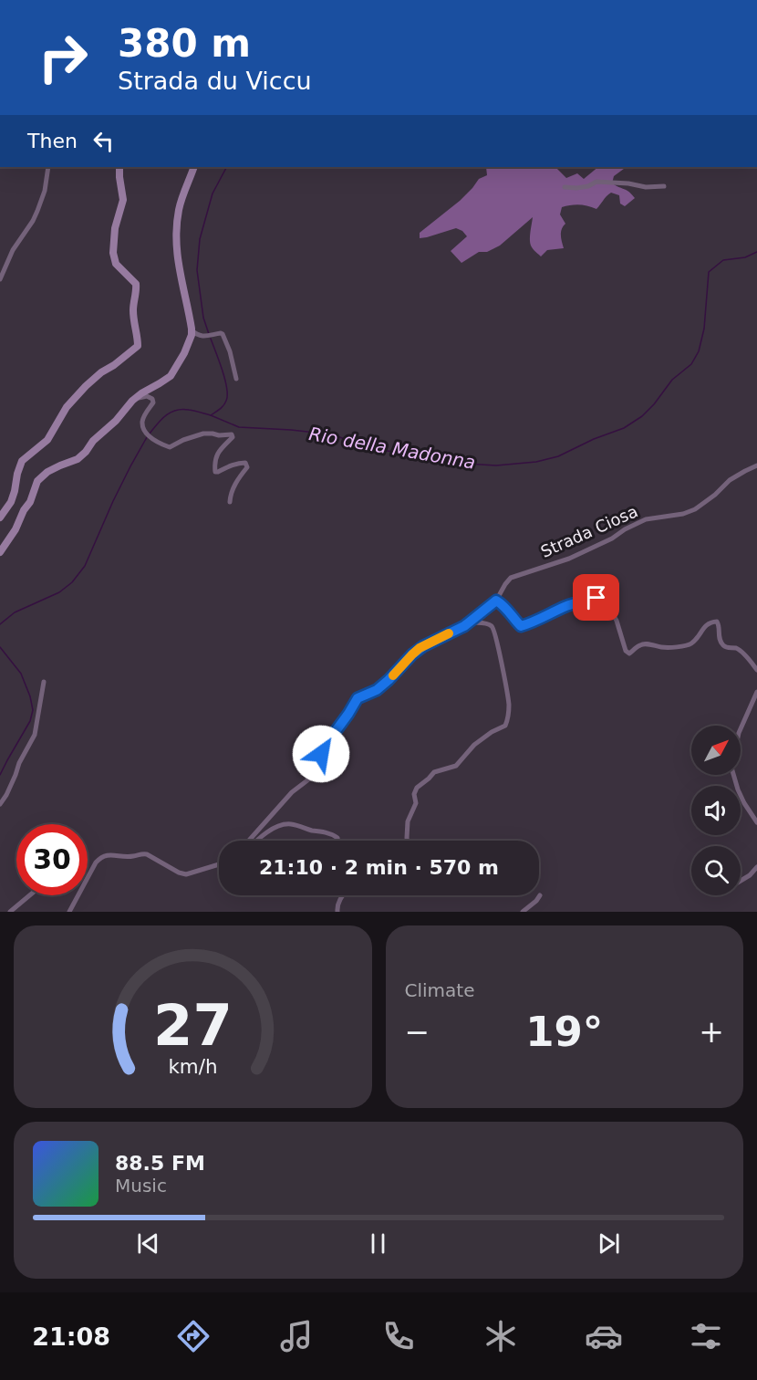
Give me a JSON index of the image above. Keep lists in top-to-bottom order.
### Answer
{
  "streets": {
    "street": ["Strada Ciosa"]
  },
  "water": ["Rio della Madonna"],
  "north": "top right",
  "page": {
    "turn": ["380 m", "Strada du Viccu"],
    "then": "Then",
    "limit": "30",
    "trip": "21:10 · 2 min · 570 m",
    "tile": "Climate",
    "heat": ["−", "19°", "+"],
    "song": ["88.5 FM", "Music"],
    "tabs": "21:08",
    "gauge": ["27", "km/h"]
  }
}
